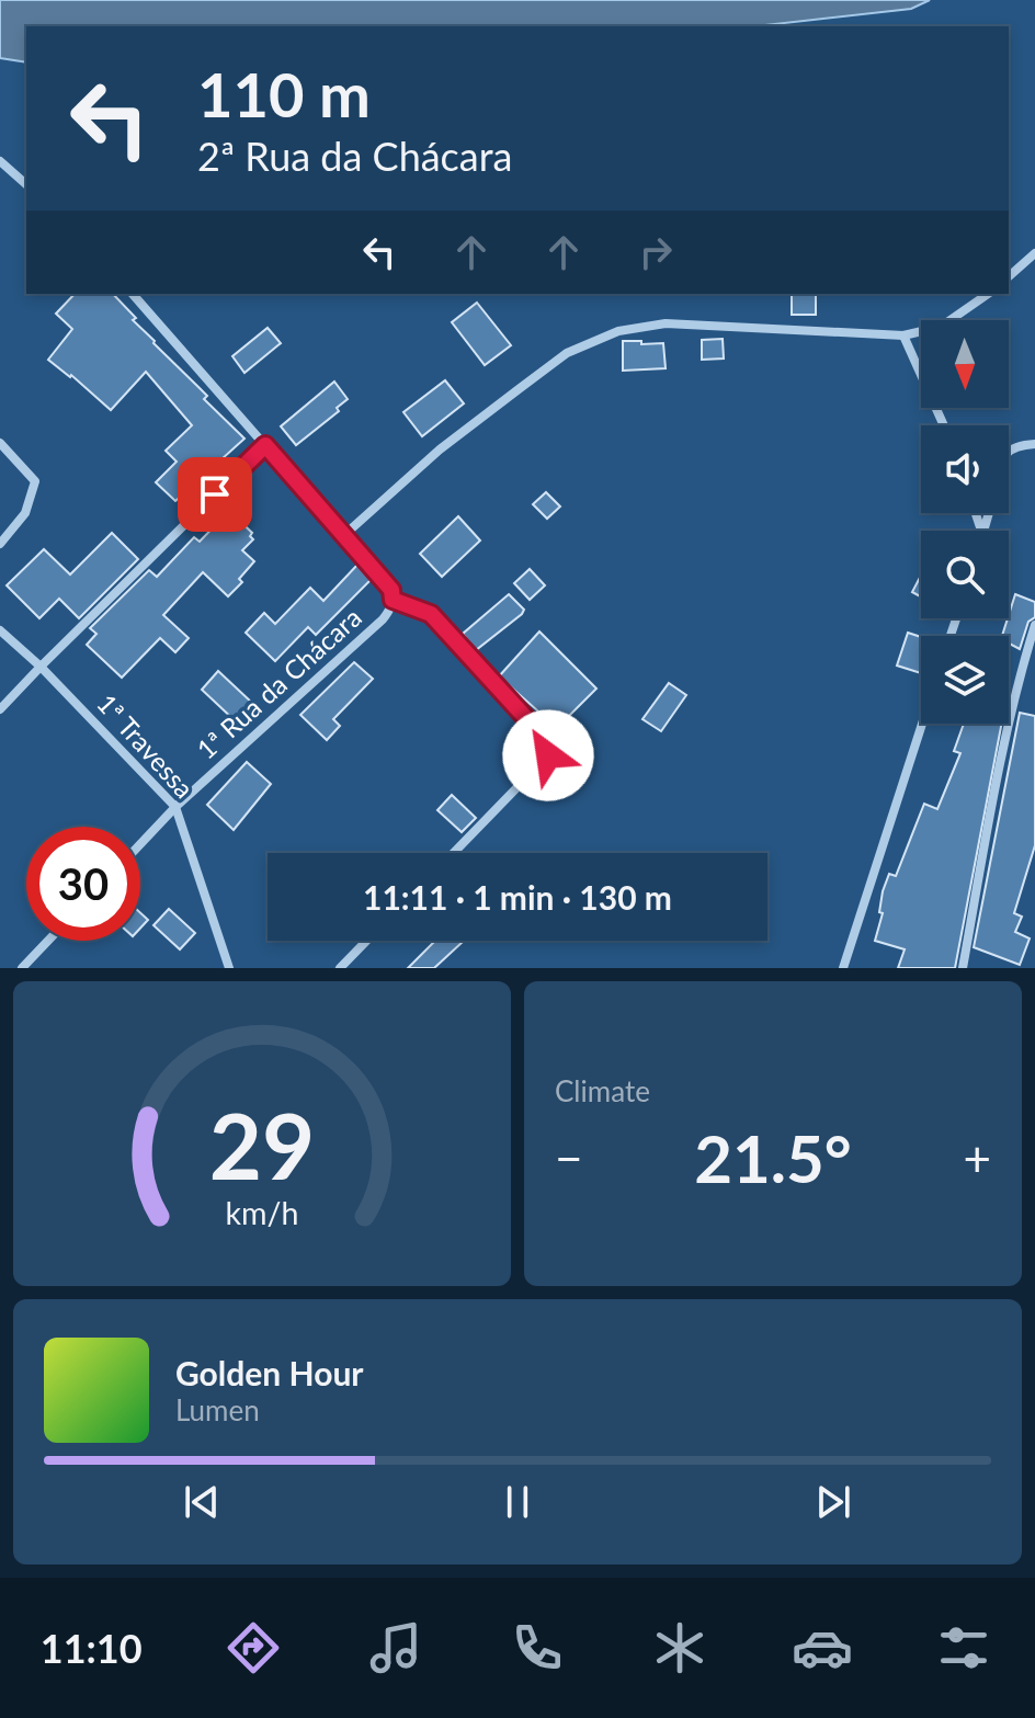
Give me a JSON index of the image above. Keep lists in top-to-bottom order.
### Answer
{
  "streets": {
    "street": ["1ª Rua da Chácara", "1ª Travessa"]
  },
  "crossings": [
    ["1ª Rua da Chácara", "1ª Travessa"]
  ],
  "north": "bottom",
  "page": {
    "turn": ["110 m", "2ª Rua da Chácara"],
    "limit": "30",
    "trip": "11:11 · 1 min · 130 m",
    "tile": "Climate",
    "heat": ["−", "21.5°", "+"],
    "song": ["Golden Hour", "Lumen"],
    "tabs": "11:10",
    "gauge": ["29", "km/h"]
  }
}
